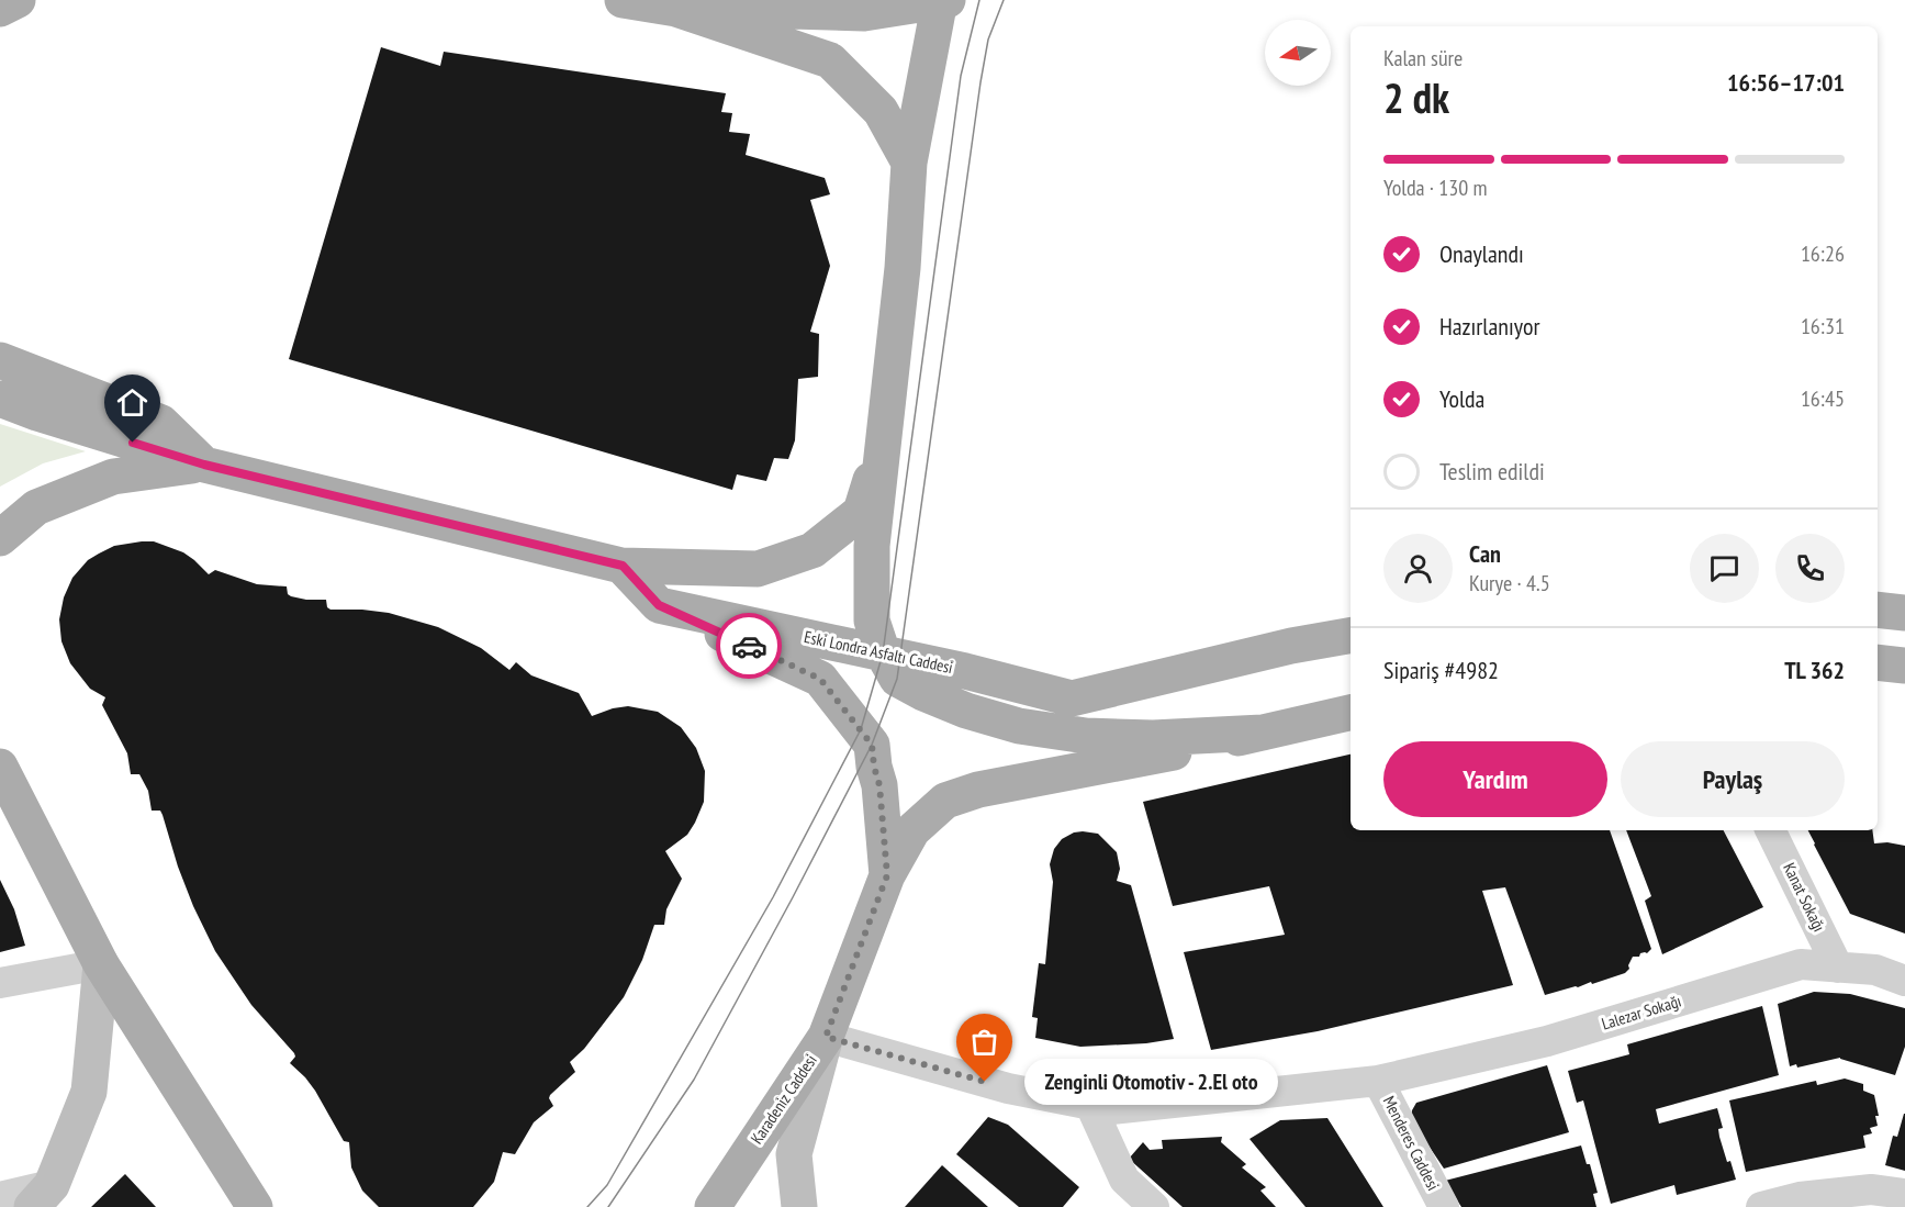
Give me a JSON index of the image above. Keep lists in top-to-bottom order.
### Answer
{
  "streets": {
    "main road": ["Eski Londra Asfaltı Caddesi", "Karadeniz Caddesi"],
    "street": ["Kanat Sokağı", "Lalezar Sokağı", "Menderes Caddesi"]
  },
  "crossings": [
    ["Kanat Sokağı", "Lalezar Sokağı"],
    ["Lalezar Sokağı", "Karadeniz Caddesi"],
    ["Lalezar Sokağı", "Menderes Caddesi"]
  ],
  "places": ["Zenginli Otomotiv - 2.El oto"],
  "north": "left",
  "page": {
    "heading": ["2 dk", "Kalan süre", "16:56–17:01"],
    "panel": [
      "Can",
      "Kurye · 4.5",
      "Sipariş #4982",
      "TL 362"
    ],
    "bar": "Yolda · 130 m",
    "list": [
      ["Onaylandı", "16:26"],
      ["Hazırlanıyor", "16:31"],
      ["Yolda", "16:45"],
      "Teslim edildi"
    ],
    "buttons": ["Yardım", "Paylaş"],
    "bubble": "Zenginli Otomotiv - 2.El oto"
  }
}
